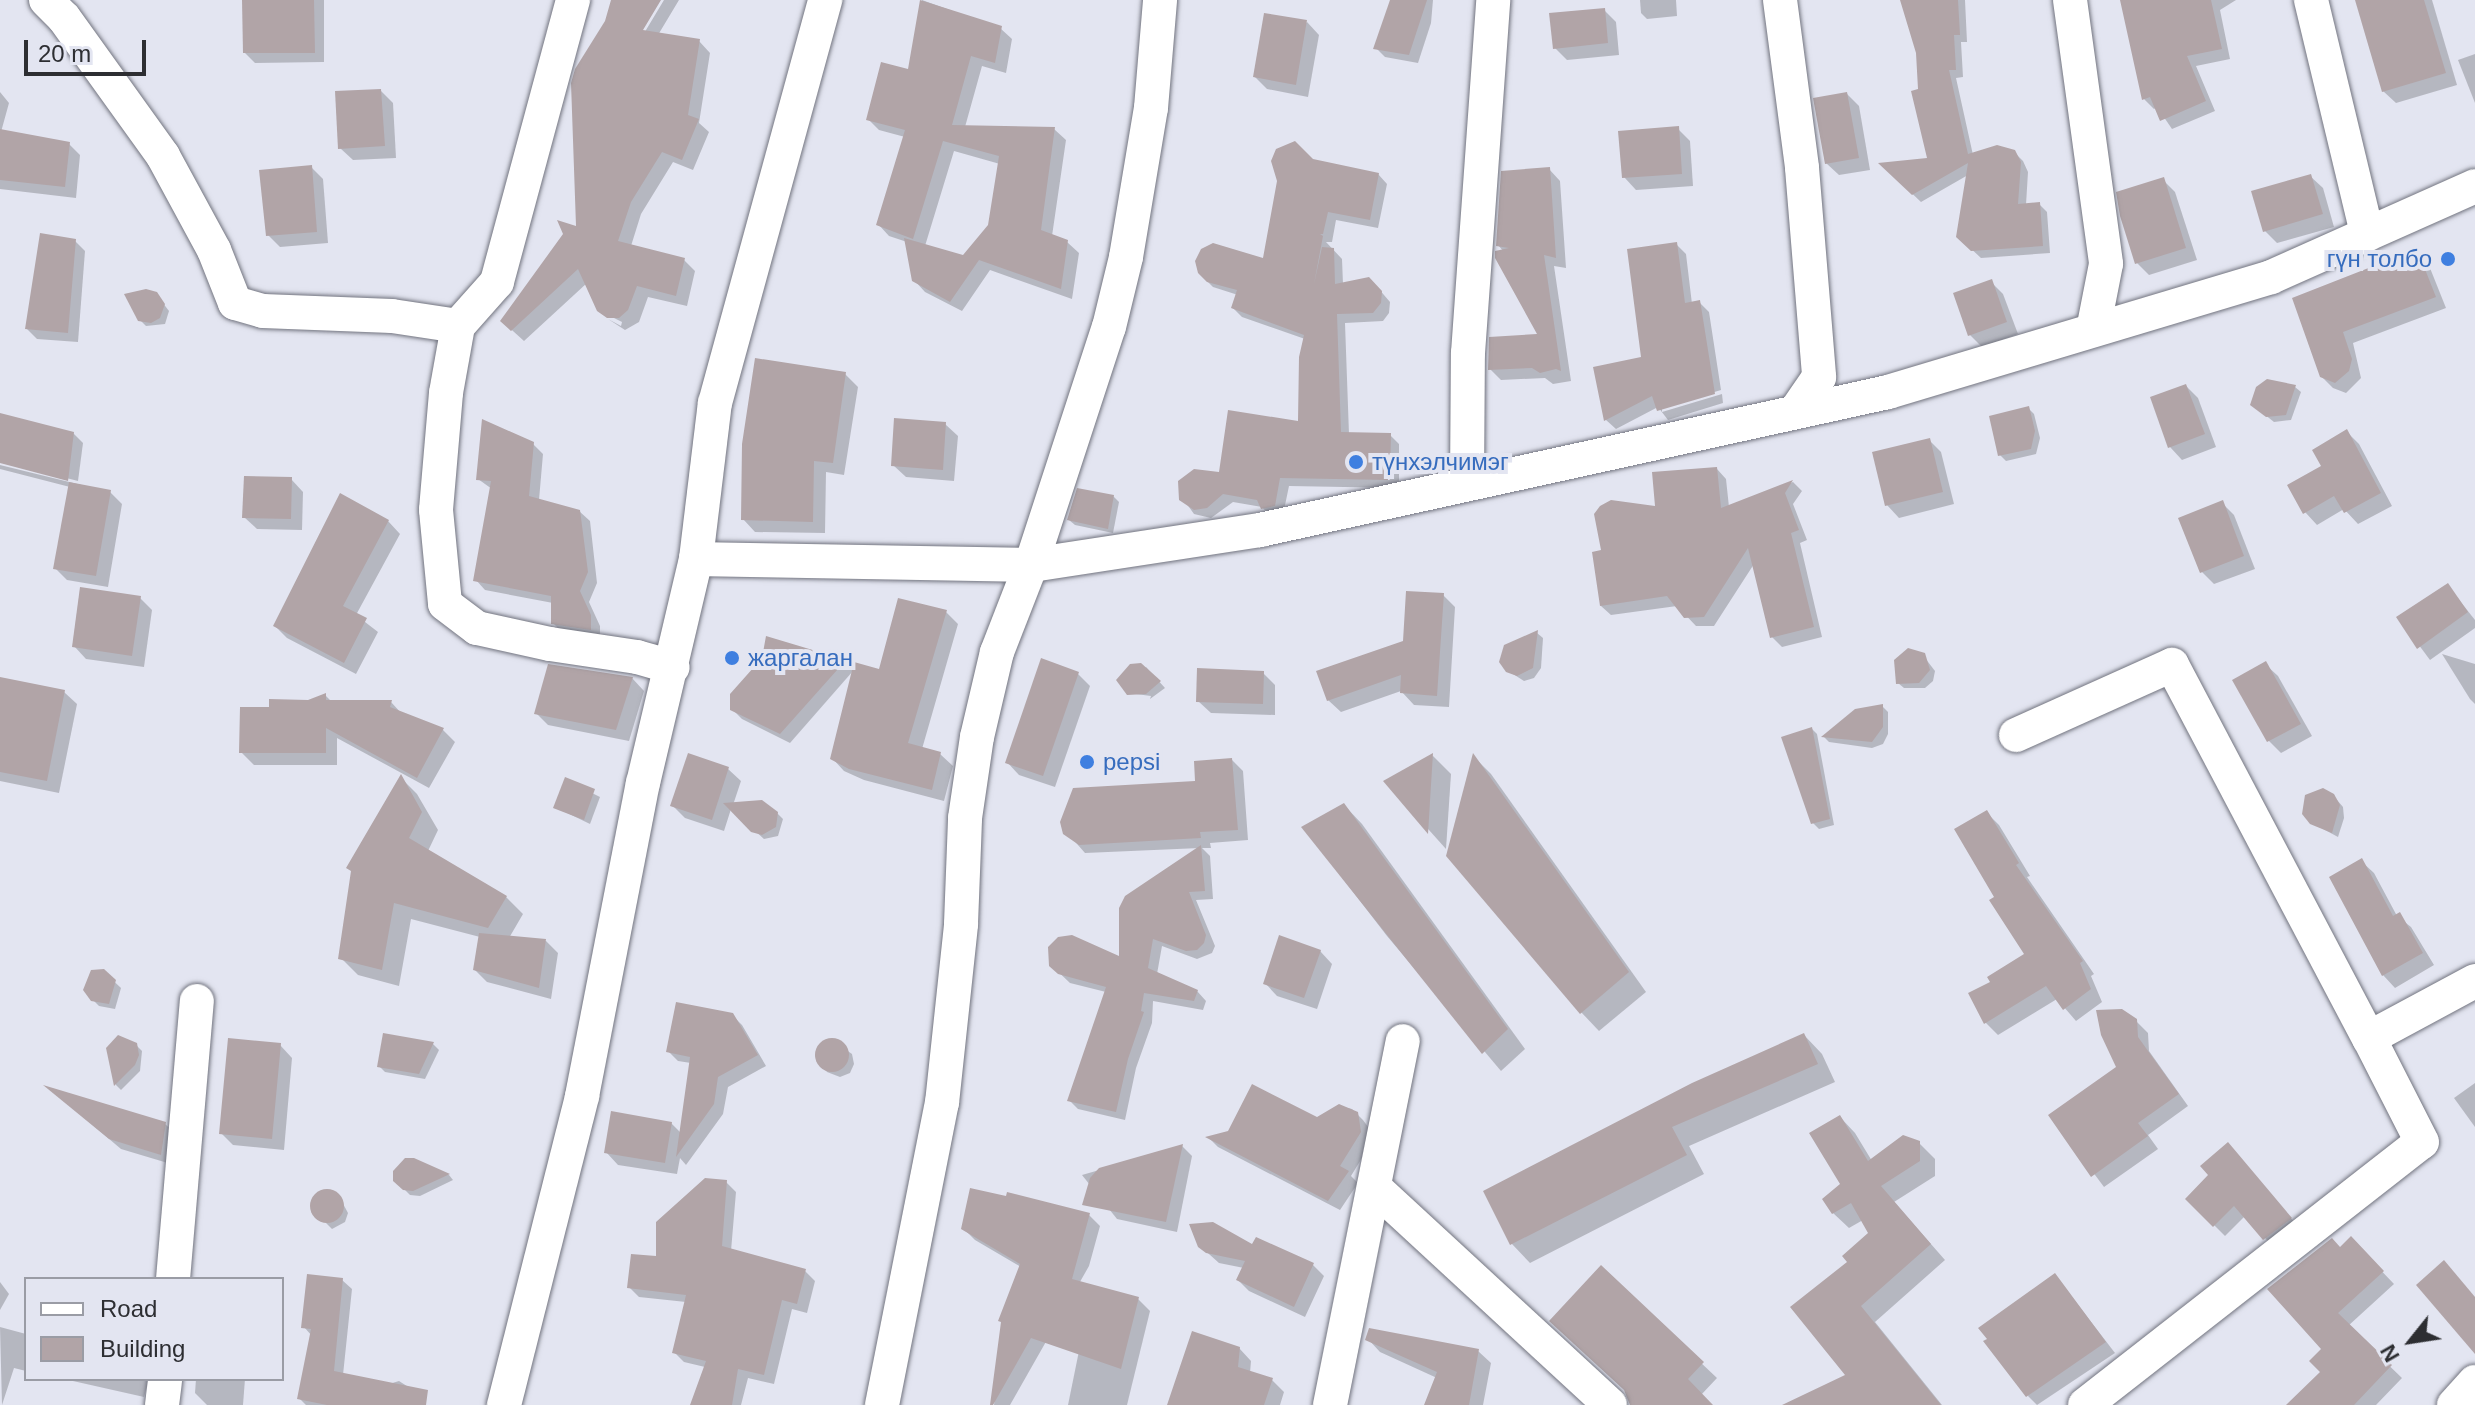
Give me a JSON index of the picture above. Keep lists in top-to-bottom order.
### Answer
{
  "places": [
    "гүн толбо",
    "түнхэлчимэг",
    "жаргалан",
    "pepsi"
  ],
  "legend": ["Road", "Building"],
  "scale_bar": "20 m",
  "north": "bottom left"
}
